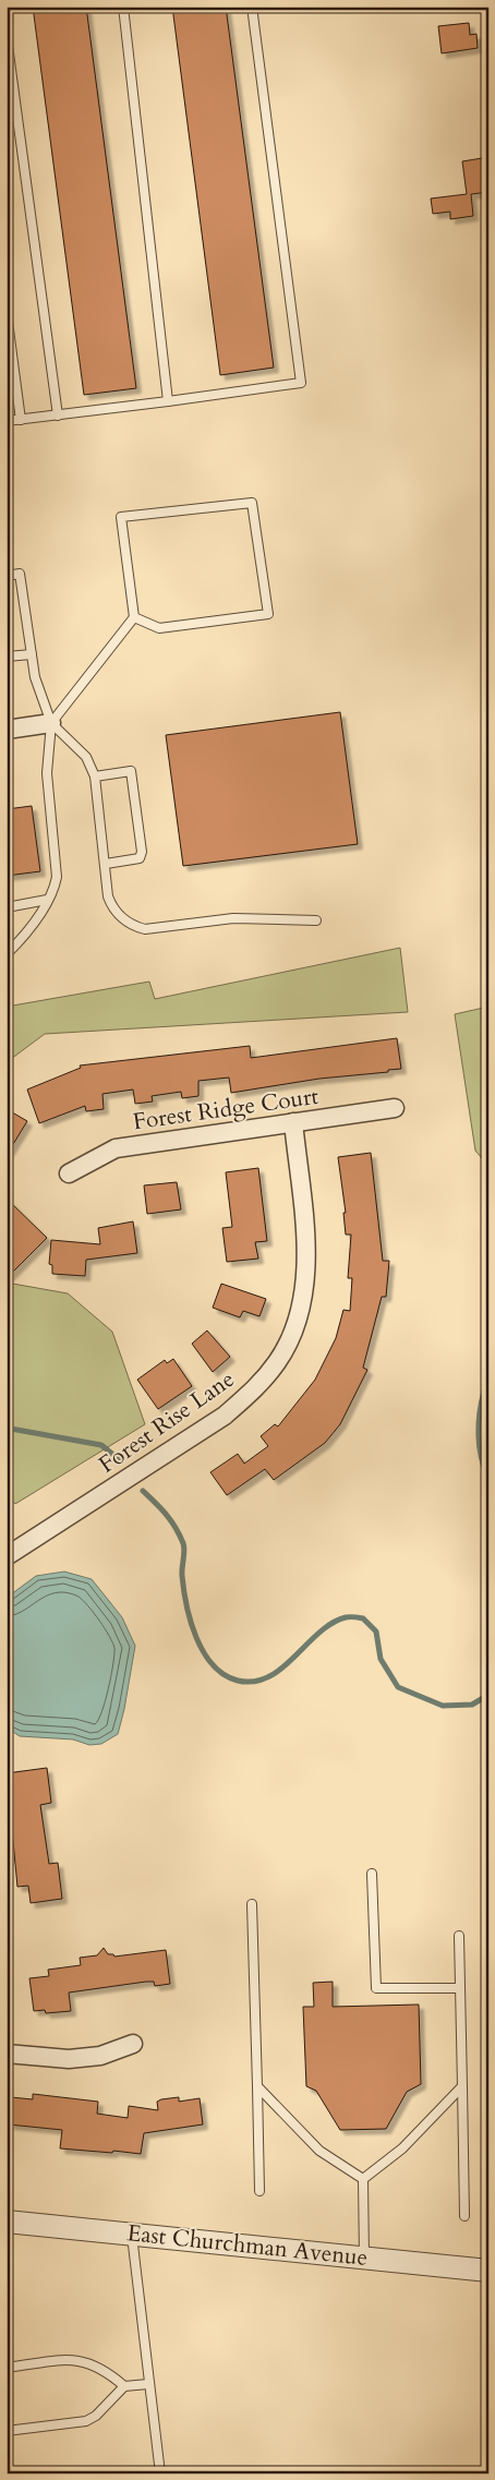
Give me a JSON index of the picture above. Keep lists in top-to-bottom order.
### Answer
{
  "streets": {
    "street": ["Forest Ridge Court", "Forest Rise Lane", "East Churchman Avenue"]
  },
  "crossings": [
    ["Forest Ridge Court", "Forest Rise Lane"]
  ]
}
